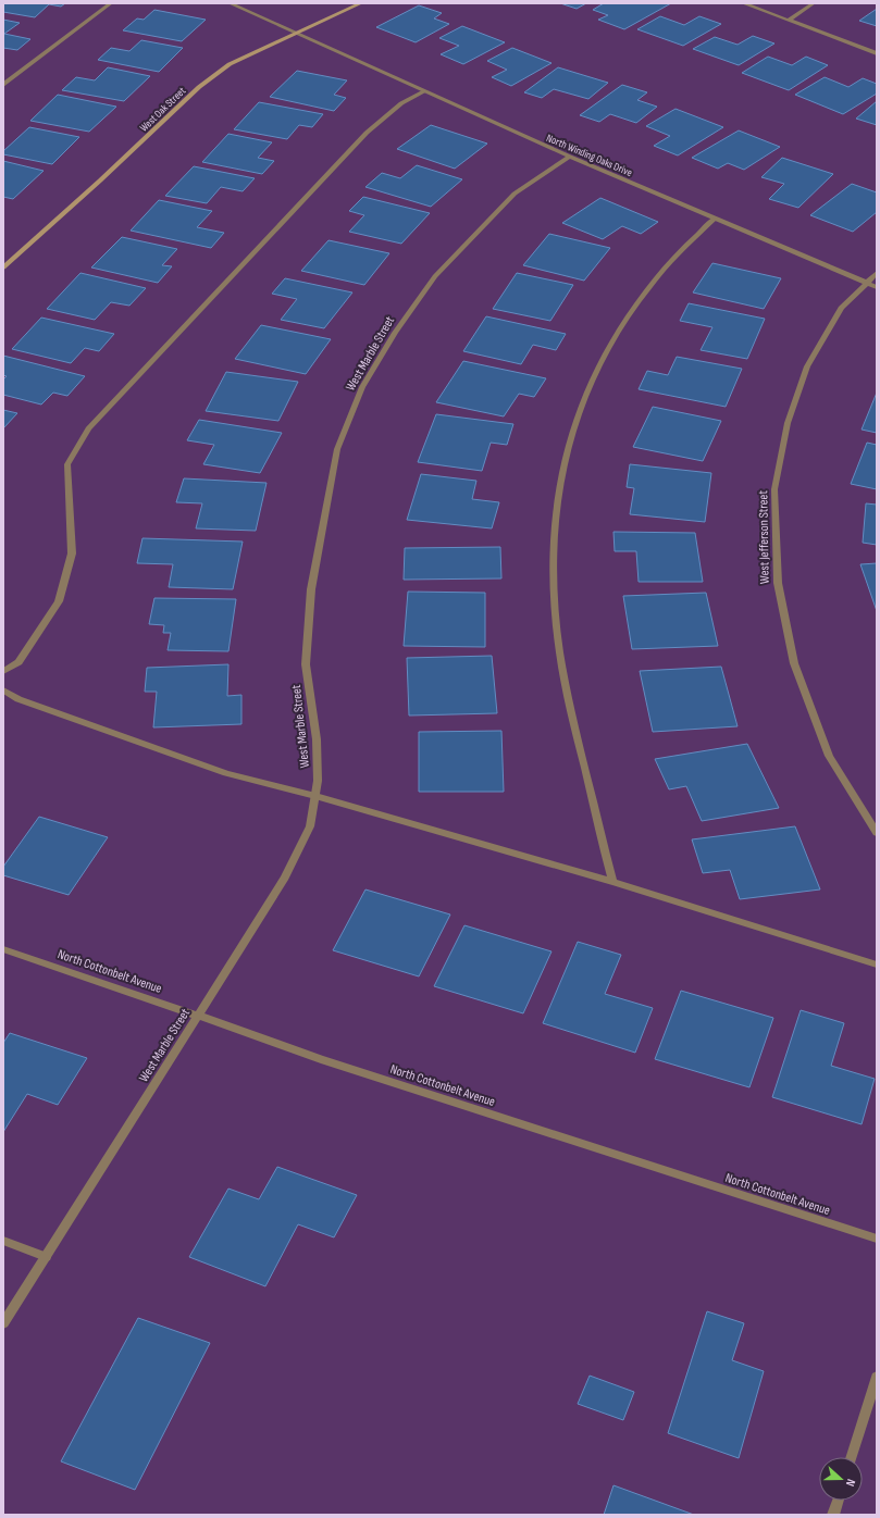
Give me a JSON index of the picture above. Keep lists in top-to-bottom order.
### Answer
{
  "streets": {
    "street": [
      "West Oak Street",
      "North Winding Oaks Drive",
      "West Marble Street",
      "West Jefferson Street",
      "North Cottonbelt Avenue"
    ]
  },
  "crossings": [
    ["West Oak Street", "North Winding Oaks Drive"],
    ["North Winding Oaks Drive", "West Marble Street"],
    ["North Winding Oaks Drive", "West Jefferson Street"],
    ["West Marble Street", "North Cottonbelt Avenue"]
  ],
  "north": "right"
}
